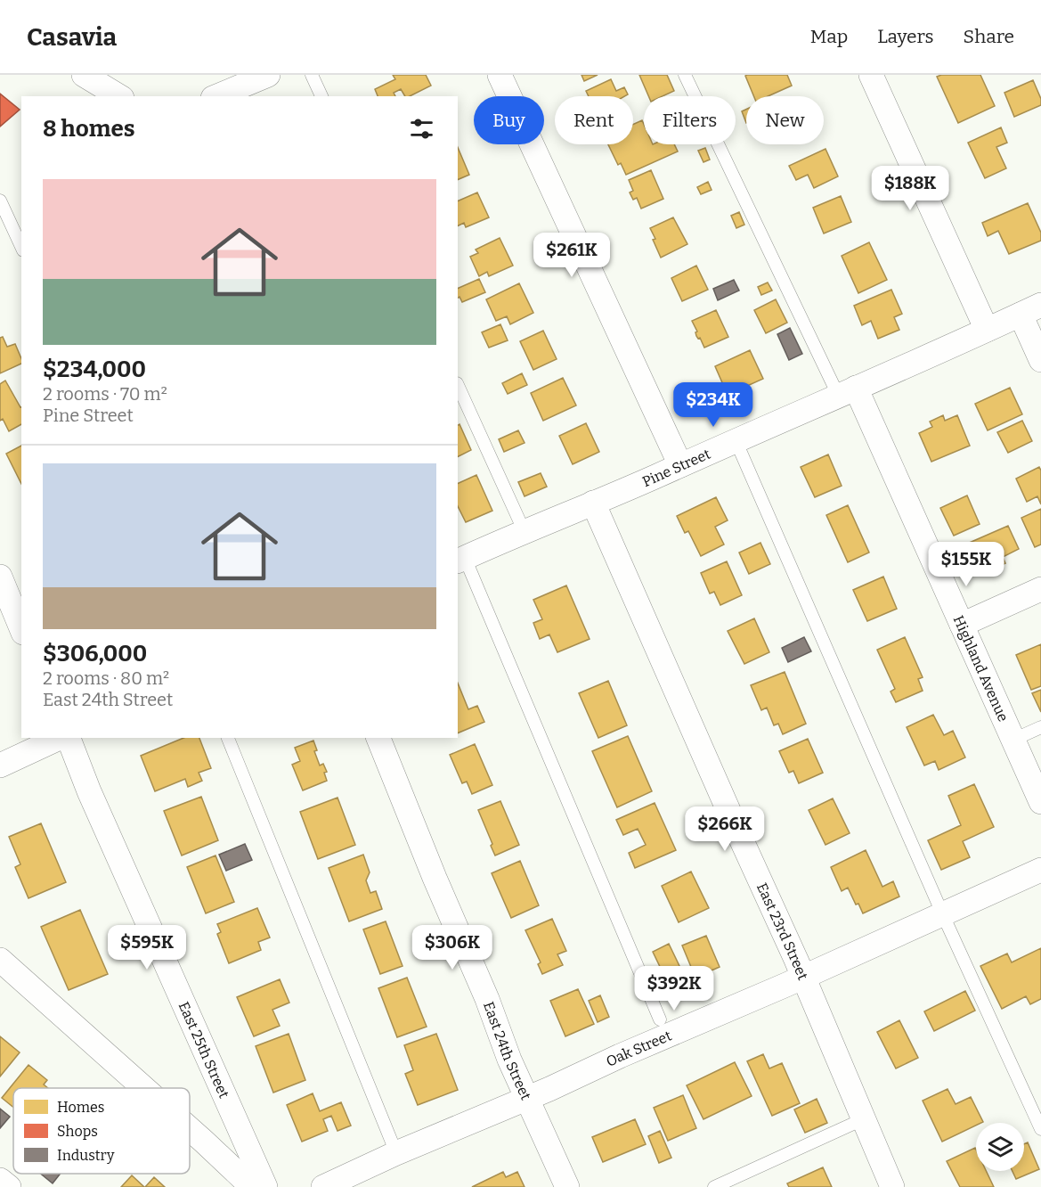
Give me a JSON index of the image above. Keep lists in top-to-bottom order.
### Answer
{
  "streets": {
    "street": [
      "Pine Street",
      "Highland Avenue",
      "East 23rd Street",
      "Oak Street",
      "East 25th Street",
      "East 24th Street"
    ]
  },
  "crossings": [
    ["Pine Street", "Highland Avenue"],
    ["Pine Street", "East 23rd Street"],
    ["East 23rd Street", "Oak Street"],
    ["Oak Street", "East 24th Street"]
  ],
  "legend": ["Homes", "Shops", "Industry"],
  "page": {
    "header": "Casavia",
    "nav": ["Map", "Layers", "Share"],
    "chip": [
      "Buy",
      "Rent",
      "Filters",
      "New"
    ],
    "heading": "8 homes",
    "list": [
      {
        "name": "$234,000",
        "note": "2 rooms · 70 m² · Pine Street"
      },
      {
        "name": "$306,000",
        "note": "2 rooms · 80 m² · East 24th Street"
      }
    ],
    "price": [
      "$188K",
      "$261K",
      "$234K",
      "$155K",
      "$266K",
      "$595K",
      "$306K",
      "$392K"
    ]
  }
}
